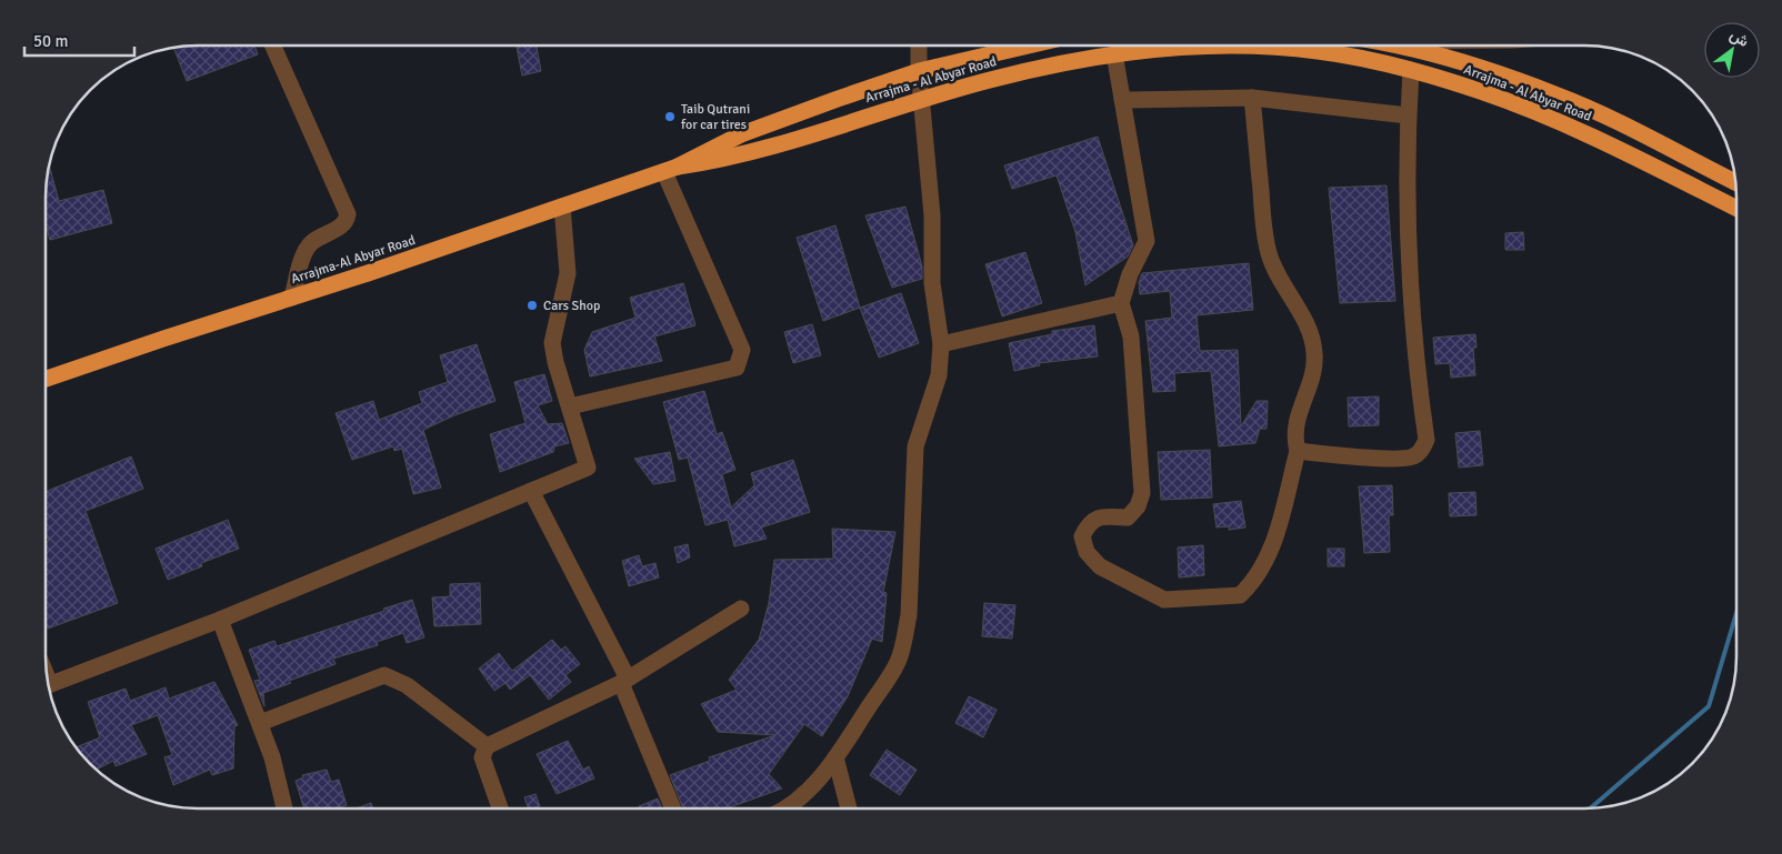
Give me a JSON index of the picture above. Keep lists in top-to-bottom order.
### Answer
{
  "streets": {
    "highway": ["Arrajma - Al Abyar Road", "Arrajma-Al Abyar Road"]
  },
  "crossings": [
    ["Arrajma - Al Abyar Road", "Arrajma-Al Abyar Road"]
  ],
  "places": ["Taib Qutrani for car tires", "Cars Shop"],
  "scale_bar": "50 m",
  "north": "top right"
}
